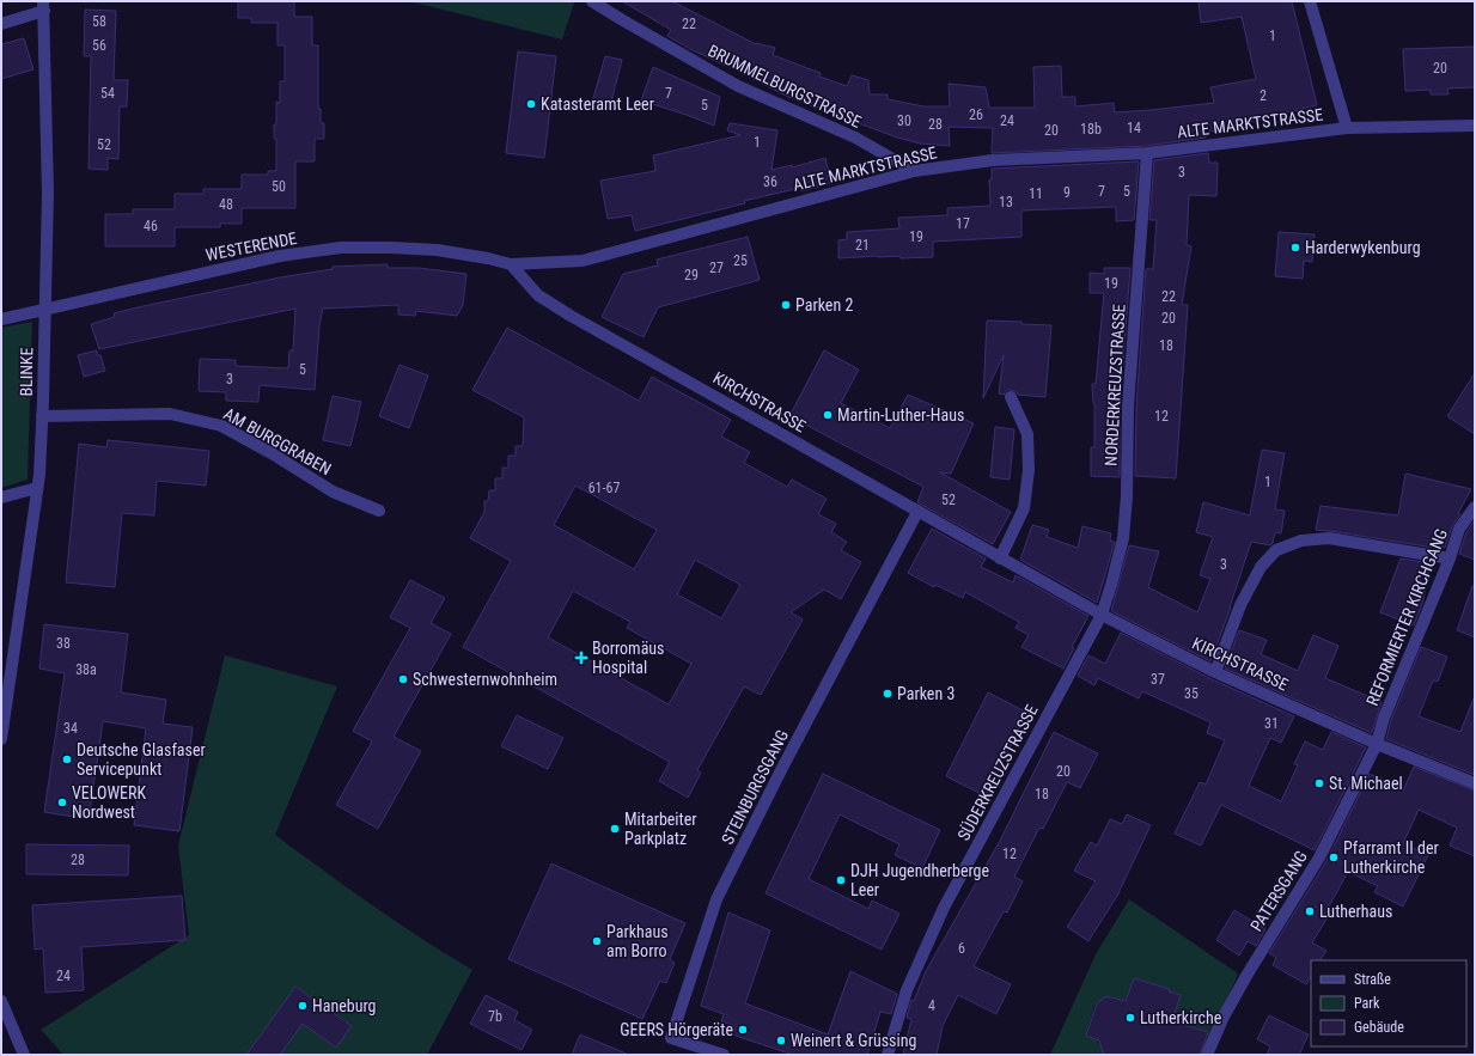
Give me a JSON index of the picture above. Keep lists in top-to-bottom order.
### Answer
{
  "streets": {
    "street": [
      "BRUMMELBURGSTRASSE",
      "ALTE MARKTSTRASSE",
      "WESTERENDE",
      "BLINKE",
      "NORDERKREUZSTRASSE",
      "KIRCHSTRASSE",
      "AM BURGGRABEN",
      "REFORMIERTER KIRCHGANG",
      "SÜDERKREUZSTRASSE",
      "STEINBURGSGANG",
      "PATERSGANG"
    ]
  },
  "crossings": [
    ["BRUMMELBURGSTRASSE", "ALTE MARKTSTRASSE"],
    ["ALTE MARKTSTRASSE", "WESTERENDE"],
    ["ALTE MARKTSTRASSE", "NORDERKREUZSTRASSE"],
    ["ALTE MARKTSTRASSE", "KIRCHSTRASSE"],
    ["WESTERENDE", "BLINKE"],
    ["WESTERENDE", "KIRCHSTRASSE"],
    ["BLINKE", "AM BURGGRABEN"],
    ["NORDERKREUZSTRASSE", "KIRCHSTRASSE"],
    ["NORDERKREUZSTRASSE", "SÜDERKREUZSTRASSE"],
    ["KIRCHSTRASSE", "REFORMIERTER KIRCHGANG"],
    ["KIRCHSTRASSE", "SÜDERKREUZSTRASSE"],
    ["KIRCHSTRASSE", "STEINBURGSGANG"],
    ["KIRCHSTRASSE", "PATERSGANG"],
    ["REFORMIERTER KIRCHGANG", "PATERSGANG"]
  ],
  "places": {
    "other": [
      "Katasteramt Leer",
      "Harderwykenburg",
      "Parken 2",
      "Martin-Luther-Haus",
      "Schwesternwohnheim",
      "Parken 3",
      "Deutsche Glasfaser Servicepunkt",
      "St. Michael",
      "VELOWERK Nordwest",
      "Mitarbeiter Parkplatz",
      "Pfarramt II der Lutherkirche",
      "DJH Jugendherberge Leer",
      "Lutherhaus",
      "Parkhaus am Borro",
      "Haneburg",
      "Lutherkirche",
      "GEERS Hörgeräte",
      "Weinert & Grüssing"
    ],
    "health": ["Borromäus Hospital"]
  },
  "house_numbers": [
    "58",
    "22",
    "1",
    "56",
    "20",
    "54",
    "7",
    "2",
    "5",
    "26",
    "30",
    "24",
    "28",
    "14",
    "18b",
    "20",
    "1",
    "52",
    "3",
    "36",
    "50",
    "7",
    "5",
    "9",
    "11",
    "13",
    "48",
    "17",
    "46",
    "19",
    "21",
    "25",
    "27",
    "29",
    "19",
    "22",
    "20",
    "18",
    "5",
    "3",
    "12",
    "1",
    "61-67",
    "52",
    "3",
    "38",
    "38a",
    "37",
    "35",
    "31",
    "34",
    "20",
    "18",
    "12",
    "28",
    "6",
    "24",
    "4",
    "7b"
  ],
  "legend": ["Straße", "Park", "Gebäude"]
}
